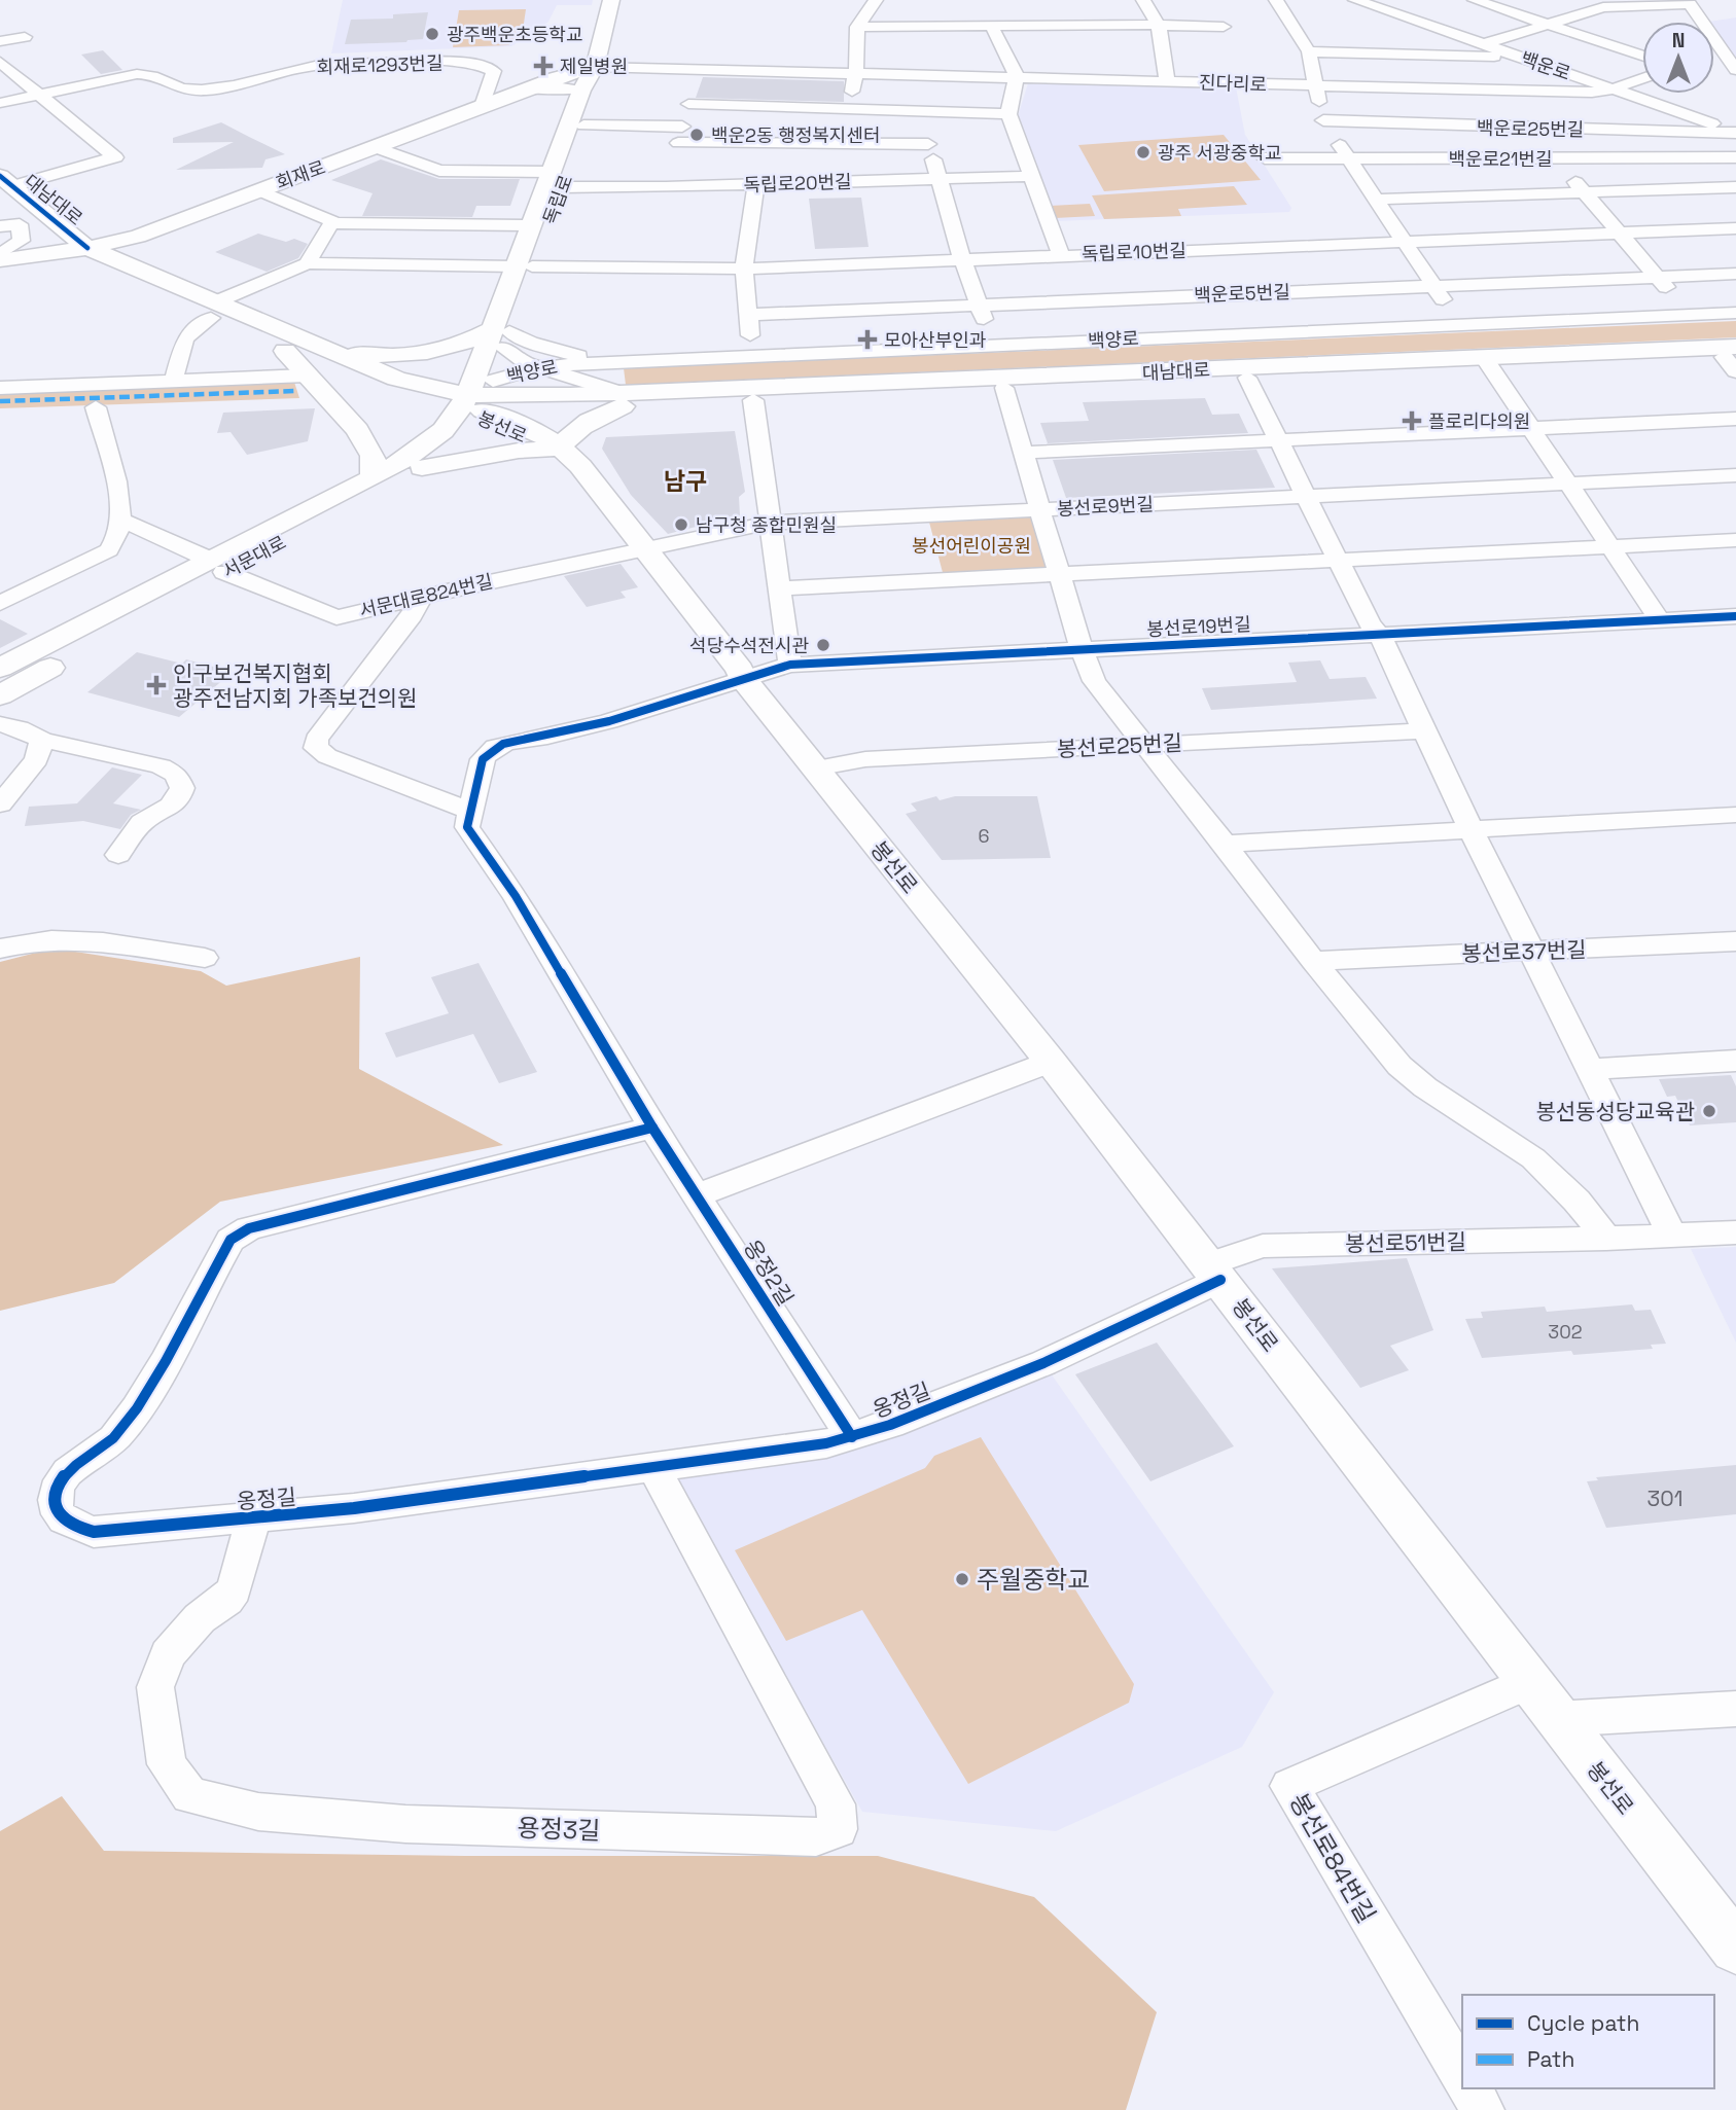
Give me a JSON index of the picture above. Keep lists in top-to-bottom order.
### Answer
{
  "streets": {
    "main road": [
      "회재로",
      "대남대로",
      "독립로",
      "봉선로",
      "서문대로"
    ],
    "street": [
      "회재로1293번길",
      "백운로",
      "진다리로",
      "백운로25번길",
      "백운로21번길",
      "독립로20번길",
      "독립로10번길",
      "백운로5번길",
      "백양로",
      "봉선로9번길",
      "서문대로824번길",
      "봉선로19번길",
      "봉선로25번길",
      "봉선로37번길",
      "봉선로51번길",
      "옹정2길",
      "옹정길",
      "용정3길",
      "봉선로84번길"
    ]
  },
  "crossings": [
    ["회재로1293번길", "회재로"],
    ["백운로", "진다리로"],
    ["백운로", "백운로25번길"],
    ["진다리로", "백운로25번길"],
    ["진다리로", "회재로"],
    ["진다리로", "독립로"],
    ["회재로", "독립로20번길"],
    ["회재로", "대남대로"],
    ["회재로", "독립로"],
    ["독립로20번길", "독립로"],
    ["대남대로", "독립로"],
    ["대남대로", "백양로"],
    ["대남대로", "봉선로"],
    ["대남대로", "서문대로"],
    ["독립로", "독립로10번길"],
    ["독립로", "백양로"],
    ["독립로", "봉선로"],
    ["독립로", "서문대로"],
    ["백양로", "봉선로"],
    ["백양로", "서문대로"],
    ["봉선로", "봉선로9번길"],
    ["봉선로", "서문대로"],
    ["봉선로", "서문대로824번길"],
    ["봉선로", "봉선로19번길"],
    ["봉선로", "봉선로25번길"],
    ["봉선로", "봉선로51번길"],
    ["봉선로", "옹정길"],
    ["봉선로", "봉선로84번길"],
    ["봉선로9번길", "서문대로824번길"],
    ["서문대로", "서문대로824번길"],
    ["봉선로19번길", "옹정2길"],
    ["봉선로51번길", "옹정길"],
    ["옹정2길", "옹정길"],
    ["옹정길", "용정3길"]
  ],
  "districts": ["남구"],
  "parks": ["봉선어린이공원"],
  "places": {
    "other": [
      "광주백운초등학교",
      "백운2동 행정복지센터",
      "광주 서광중학교",
      "남구청 종합민원실",
      "석당수석전시관",
      "봉선동성당교육관",
      "주월중학교"
    ],
    "health": [
      "제일병원",
      "모아산부인과",
      "플로리다의원",
      "인구보건복지협회 광주전남지회 가족보건의원"
    ]
  },
  "house_numbers": ["6", "302", "301"],
  "legend": ["Cycle path", "Path"],
  "north": "top"
}
